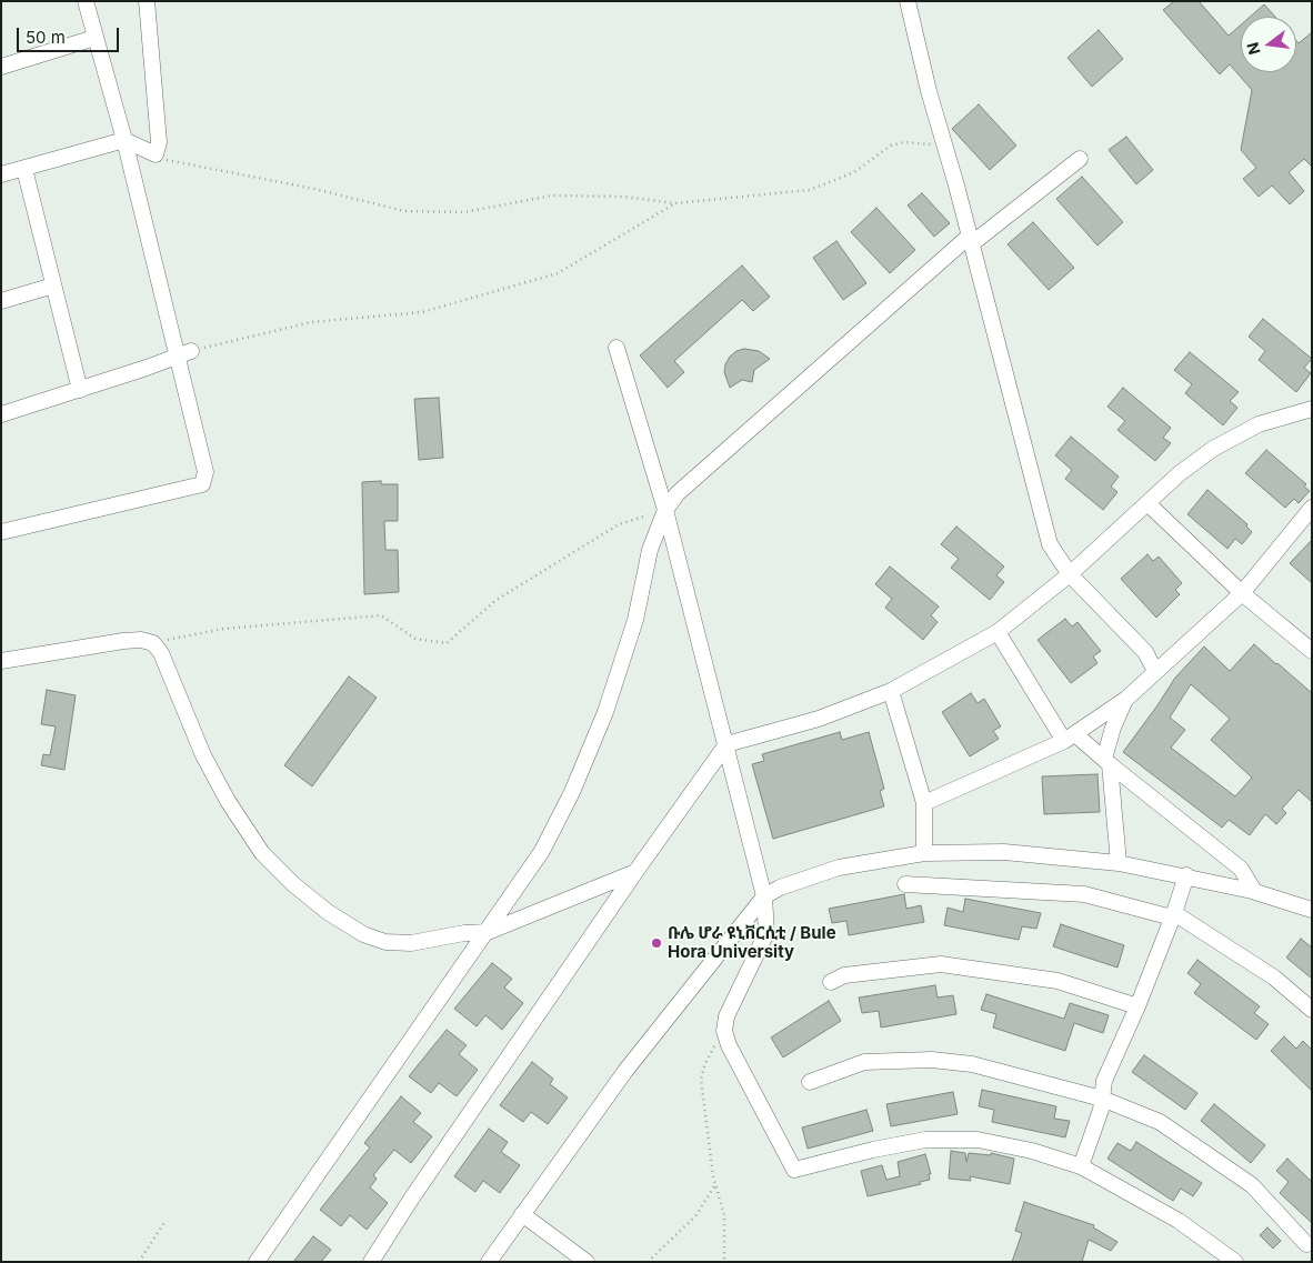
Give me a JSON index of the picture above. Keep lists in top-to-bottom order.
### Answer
{
  "places": ["ቡሌ ሆራ ዩኒቨርሲቲ / Bule Hora University"],
  "scale_bar": "50 m",
  "north": "left"
}
